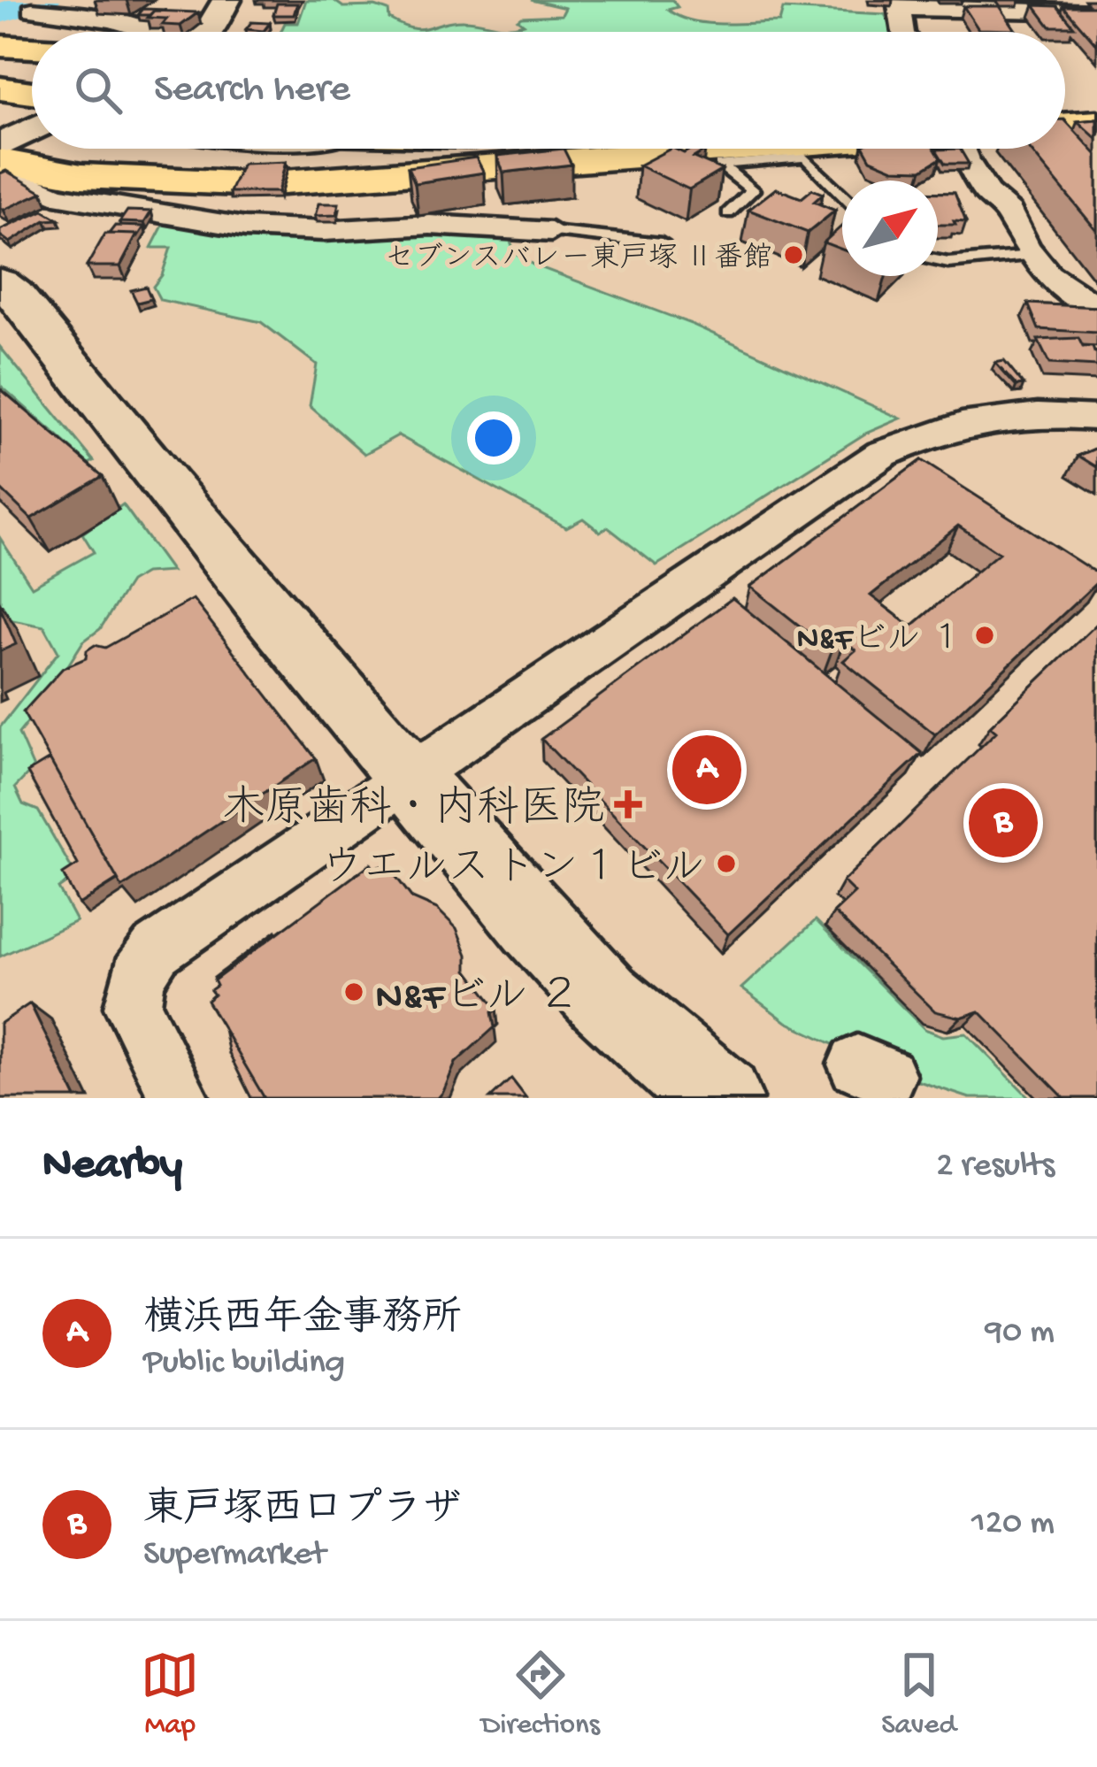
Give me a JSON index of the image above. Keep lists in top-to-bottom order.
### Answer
{
  "places": {
    "other": [
      "セブンスバレー東戸塚 Ⅱ番館",
      "N&Fビル １",
      "ウエルストン１ビル",
      "N&Fビル ２"
    ],
    "health": ["木原歯科・内科医院"]
  },
  "north": "top right",
  "page": {
    "search": "Search here",
    "pins": ["A", "B"],
    "heading": ["Nearby", "2 results"],
    "list": [
      {
        "mark": "A",
        "name": "横浜西年金事務所",
        "note": "Public building",
        "value": "90 m"
      },
      {
        "mark": "B",
        "name": "東戸塚西口プラザ",
        "note": "Supermarket",
        "value": "120 m"
      }
    ],
    "nav": ["Map", "Directions", "Saved"]
  }
}
